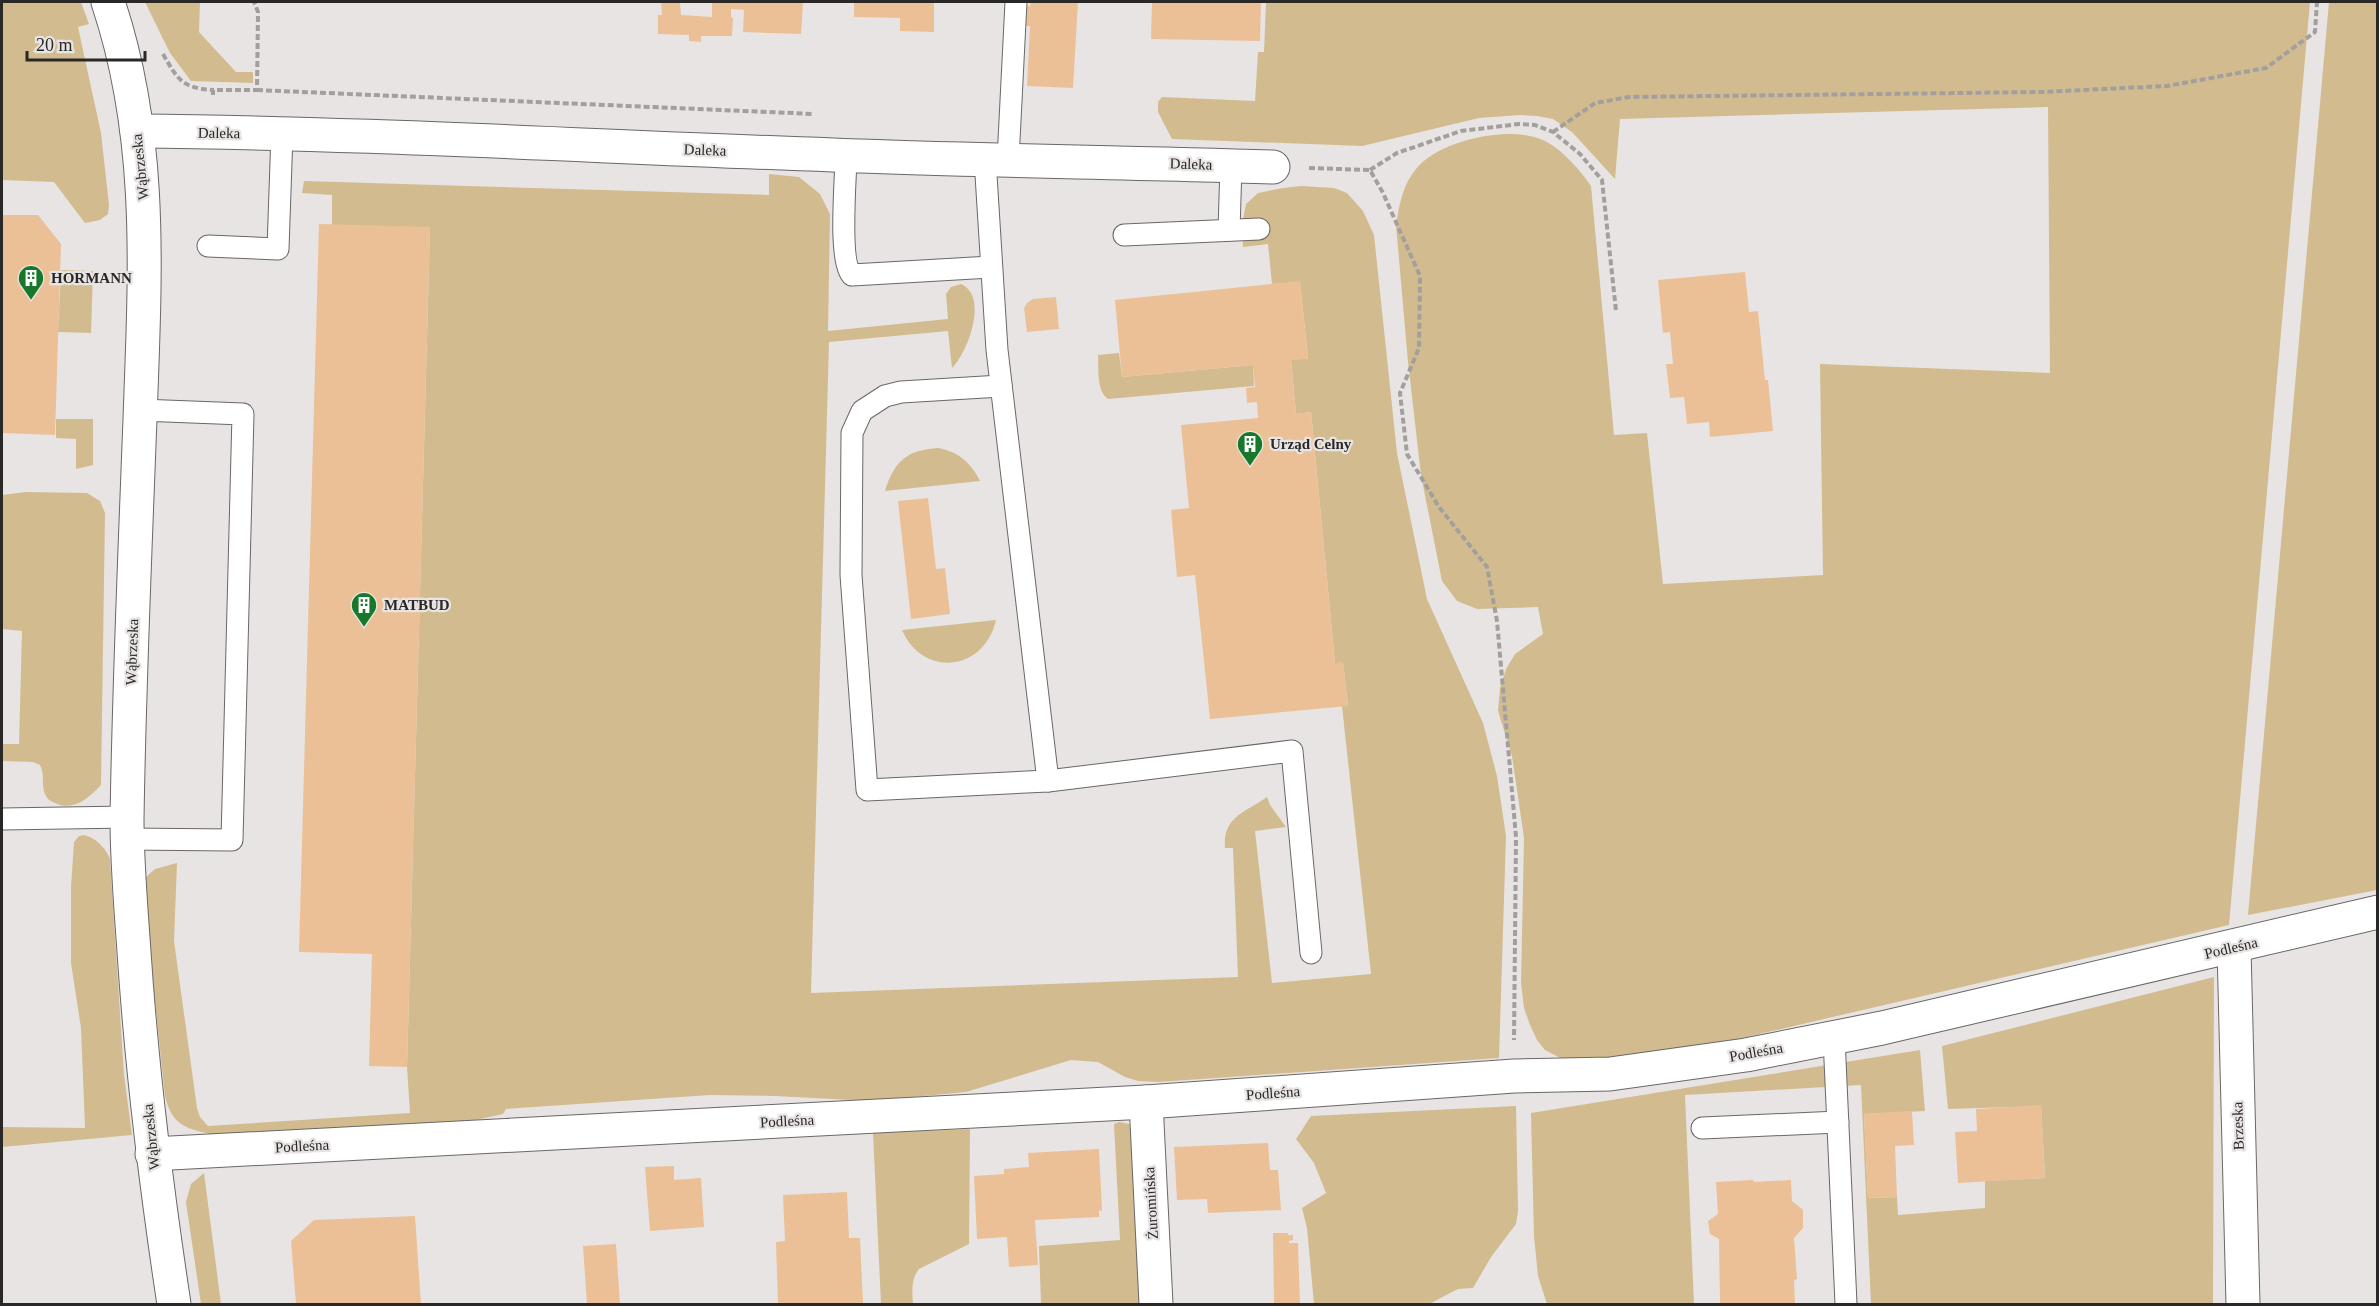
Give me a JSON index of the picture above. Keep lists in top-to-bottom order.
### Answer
{
  "streets": {
    "street": [
      "Daleka",
      "Wąbrzeska",
      "Podleśna",
      "Brzeska",
      "Żuromińska"
    ]
  },
  "crossings": [
    ["Daleka", "Wąbrzeska"],
    ["Wąbrzeska", "Podleśna"],
    ["Podleśna", "Brzeska"],
    ["Podleśna", "Żuromińska"]
  ],
  "places": {
    "building": ["HORMANN", "Urząd Celny", "MATBUD"]
  },
  "scale_bar": "20 m"
}
